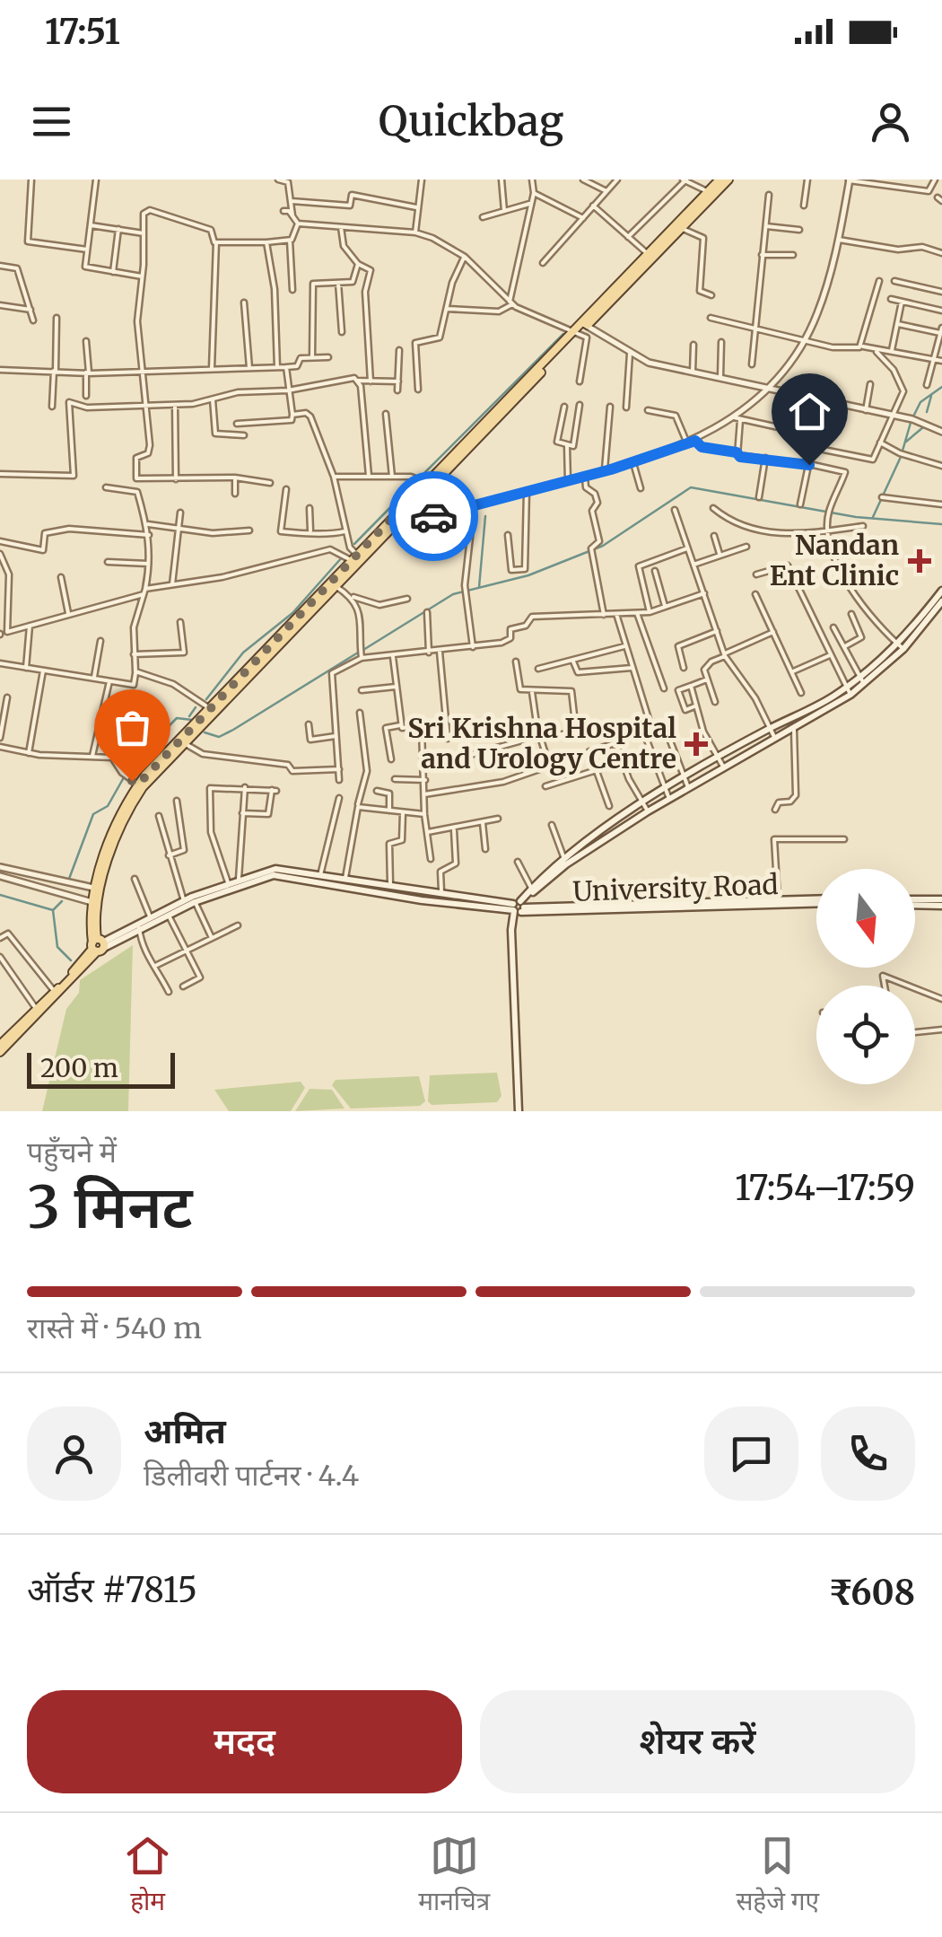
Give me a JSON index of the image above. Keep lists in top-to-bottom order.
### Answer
{
  "streets": {
    "main road": ["University Road"]
  },
  "places": {
    "health": ["Nandan Ent Clinic", "Sri Krishna Hospital and Urology Centre"]
  },
  "scale_bar": "200 m",
  "north": "bottom",
  "page": {
    "status": "17:51",
    "header": "Quickbag",
    "scale": "200 m",
    "heading": ["3 मिनट", "पहुँचने में", "17:54–17:59"],
    "panel": [
      "अमित",
      "डिलीवरी पार्टनर · 4.4",
      "ऑर्डर #7815",
      "₹608"
    ],
    "bar": "रास्ते में · 540 m",
    "buttons": ["मदद", "शेयर करें"],
    "tabs": ["होम", "मानचित्र", "सहेजे गए"]
  }
}
